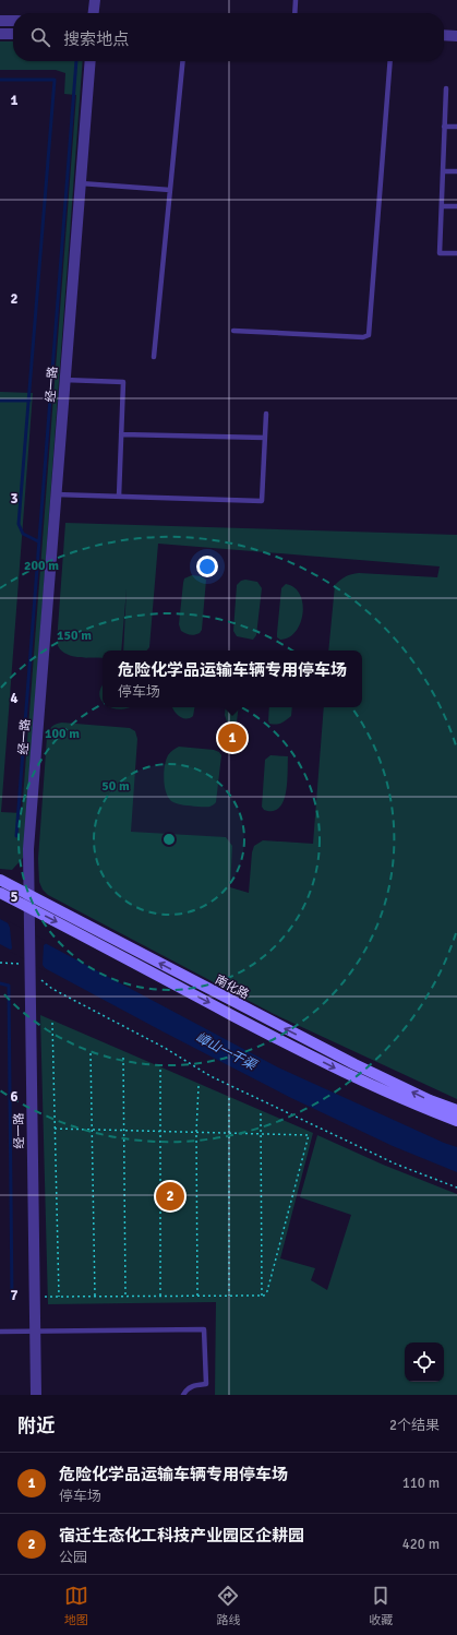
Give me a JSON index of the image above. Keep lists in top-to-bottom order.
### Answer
{
  "streets": {
    "main road": ["南化路"],
    "street": ["经一路"]
  },
  "crossings": [
    ["经一路", "南化路"]
  ],
  "water": ["嶂山一干渠"],
  "page": {
    "search": "搜索地点",
    "popup": ["危险化学品运输车辆专用停车场", "停车场"],
    "pins": ["1", "2"],
    "heading": ["附近", "2个结果"],
    "list": [
      {
        "mark": "1",
        "name": "危险化学品运输车辆专用停车场",
        "note": "停车场",
        "value": "110 m"
      },
      {
        "mark": "2",
        "name": "宿迁生态化工科技产业园区企耕园",
        "note": "公园",
        "value": "420 m"
      }
    ],
    "nav": ["地图", "路线", "收藏"]
  },
  "grid": {
    "rows": [
      "1",
      "2",
      "3",
      "4",
      "5",
      "6",
      "7"
    ]
  },
  "rings": [
    "200 m",
    "150 m",
    "100 m",
    "50 m"
  ]
}
